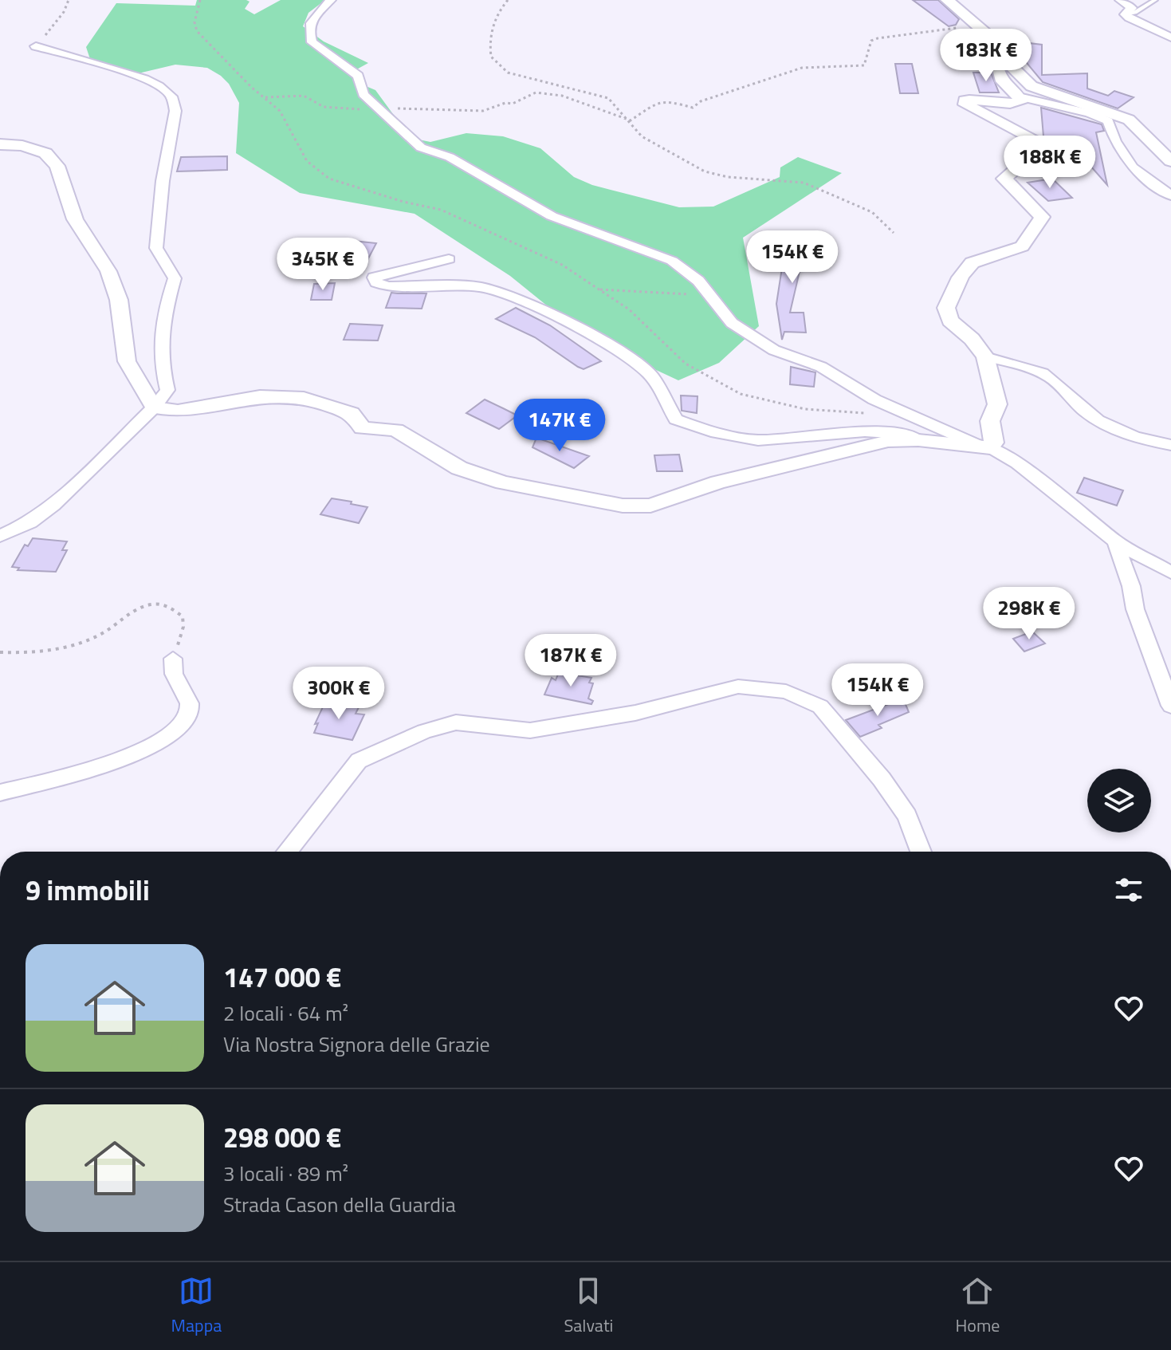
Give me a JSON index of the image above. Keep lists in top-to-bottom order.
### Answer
{
  "page": {
    "price": [
      "183K €",
      "188K €",
      "154K €",
      "345K €",
      "147K €",
      "298K €",
      "187K €",
      "154K €",
      "300K €"
    ],
    "heading": "9 immobili",
    "list": [
      {
        "name": "147 000 €",
        "note": "2 locali · 64 m² · Via Nostra Signora delle Grazie"
      },
      {
        "name": "298 000 €",
        "note": "3 locali · 89 m² · Strada Cason della Guardia"
      }
    ],
    "tabs": ["Mappa", "Salvati", "Home"]
  }
}
